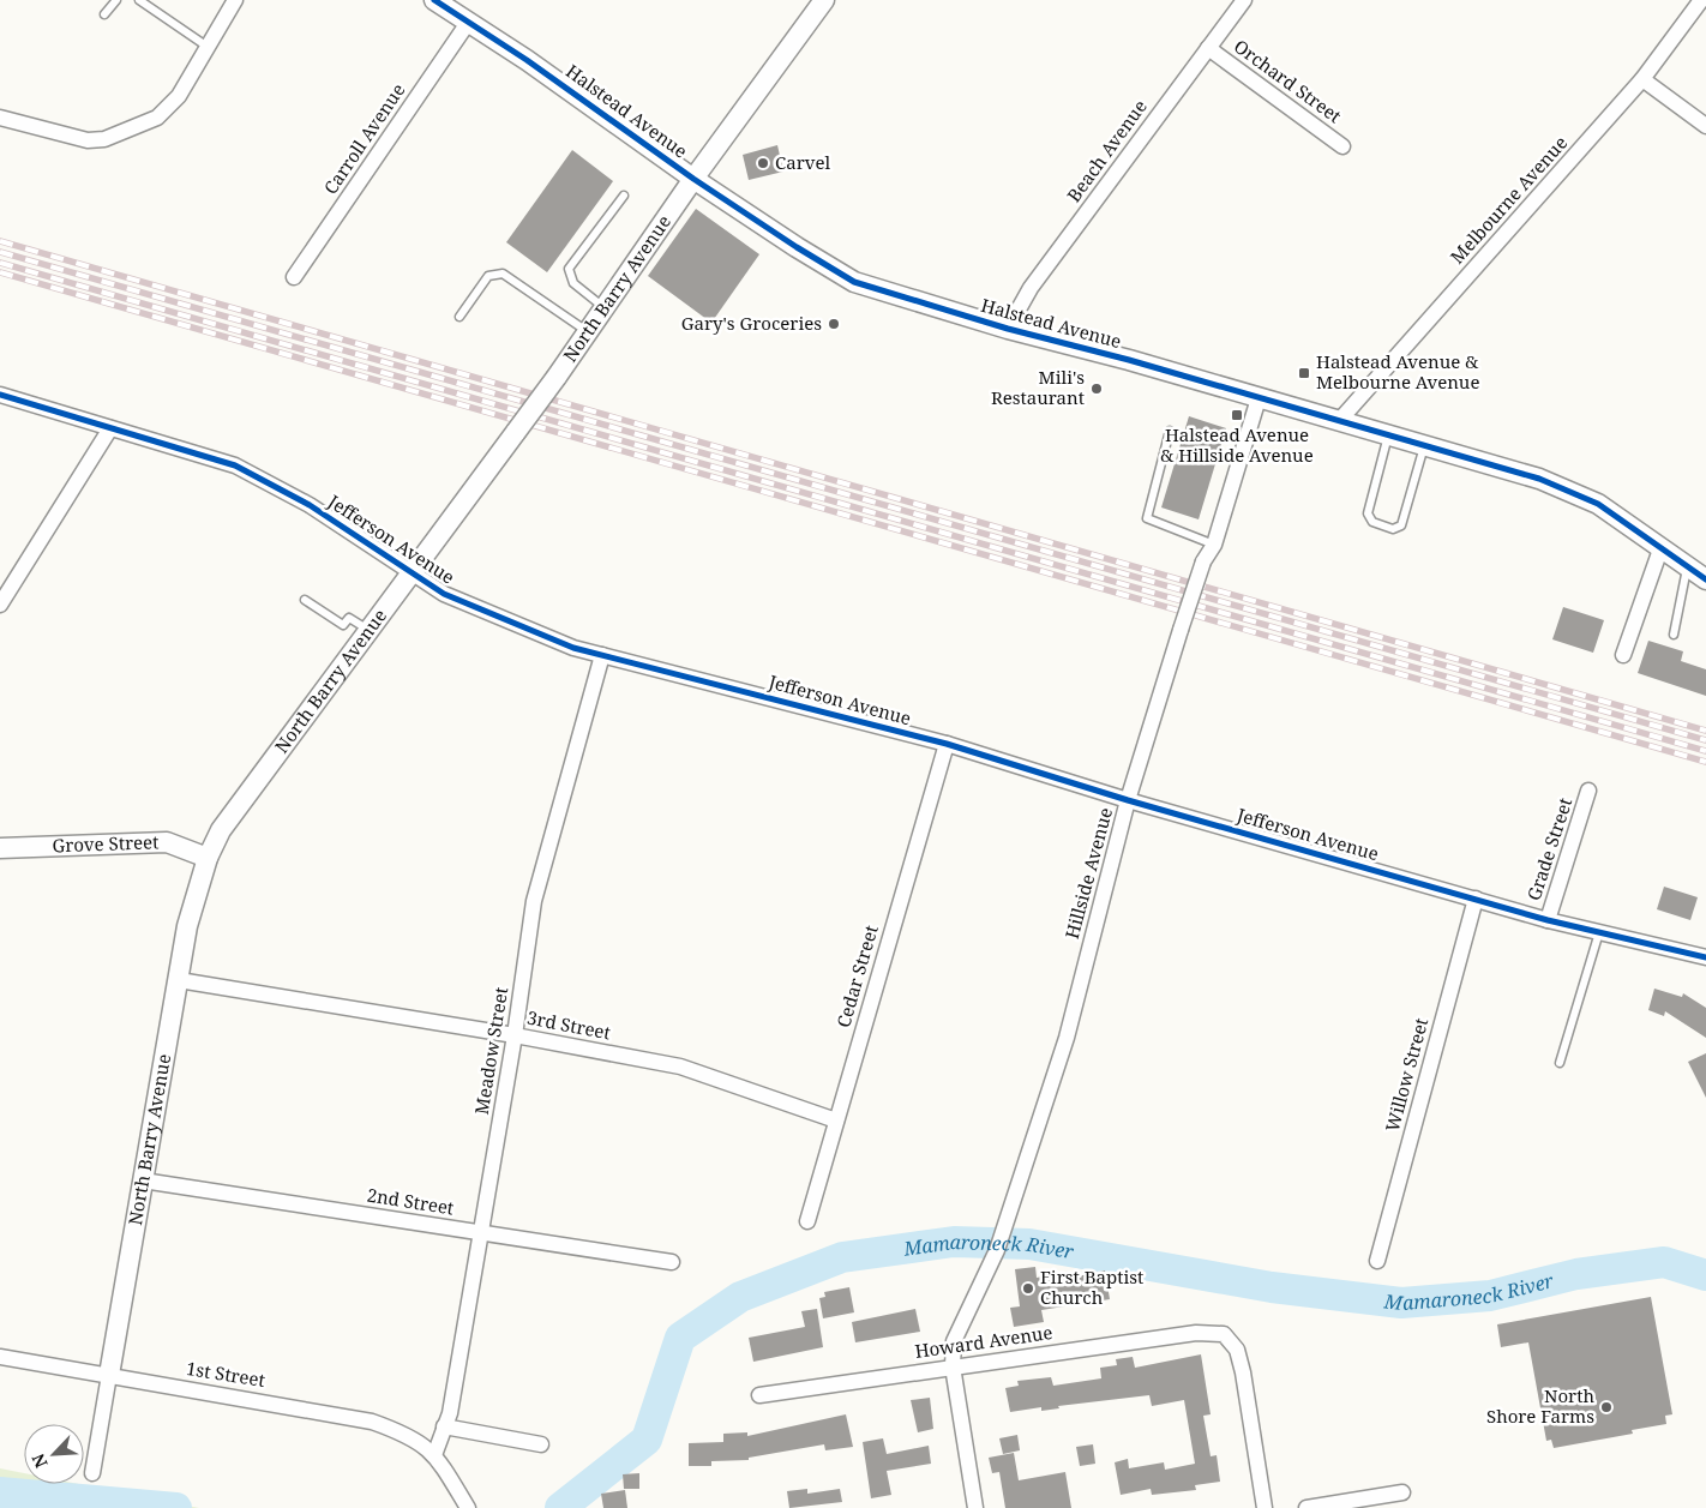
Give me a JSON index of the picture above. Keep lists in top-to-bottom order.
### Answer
{
  "streets": {
    "street": [
      "Orchard Street",
      "Halstead Avenue",
      "Carroll Avenue",
      "Beach Avenue",
      "Melbourne Avenue",
      "North Barry Avenue",
      "Jefferson Avenue",
      "Grove Street",
      "Grade Street",
      "Hillside Avenue",
      "Cedar Street",
      "3rd Street",
      "Meadow Street",
      "Willow Street",
      "2nd Street",
      "Howard Avenue",
      "1st Street"
    ]
  },
  "crossings": [
    ["Orchard Street", "Beach Avenue"],
    ["Halstead Avenue", "Carroll Avenue"],
    ["Halstead Avenue", "Beach Avenue"],
    ["Halstead Avenue", "Melbourne Avenue"],
    ["Halstead Avenue", "North Barry Avenue"],
    ["Halstead Avenue", "Hillside Avenue"],
    ["North Barry Avenue", "Jefferson Avenue"],
    ["North Barry Avenue", "Grove Street"],
    ["North Barry Avenue", "3rd Street"],
    ["North Barry Avenue", "2nd Street"],
    ["North Barry Avenue", "1st Street"],
    ["Jefferson Avenue", "Grade Street"],
    ["Jefferson Avenue", "Hillside Avenue"],
    ["Jefferson Avenue", "Cedar Street"],
    ["Jefferson Avenue", "Meadow Street"],
    ["Jefferson Avenue", "Willow Street"],
    ["Hillside Avenue", "Howard Avenue"],
    ["Cedar Street", "3rd Street"],
    ["3rd Street", "Meadow Street"],
    ["Meadow Street", "2nd Street"],
    ["Meadow Street", "1st Street"]
  ],
  "water": ["Mamaroneck River"],
  "places": {
    "other": [
      "Carvel",
      "Gary's Groceries",
      "Mili's Restaurant",
      "First Baptist Church",
      "North Shore Farms"
    ],
    "transit": ["Halstead Avenue & Melbourne Avenue", "Halstead Avenue & Hillside Avenue"]
  },
  "north": "bottom left"
}
